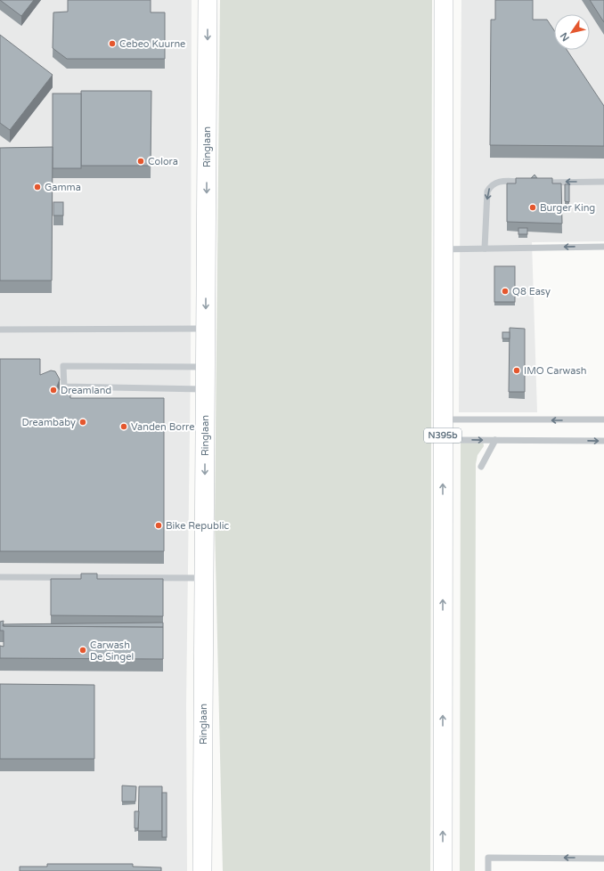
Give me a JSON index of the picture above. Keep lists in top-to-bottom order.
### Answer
{
  "streets": {
    "main road": ["Ringlaan", "N395b"]
  },
  "one_way": ["Ringlaan"],
  "places": [
    "Cebeo Kuurne",
    "Colora",
    "Gamma",
    "Burger King",
    "Q8 Easy",
    "IMO Carwash",
    "Dreamland",
    "Dreambaby",
    "Vanden Borre",
    "Bike Republic",
    "Carwash De Singel"
  ],
  "north": "bottom left"
}
